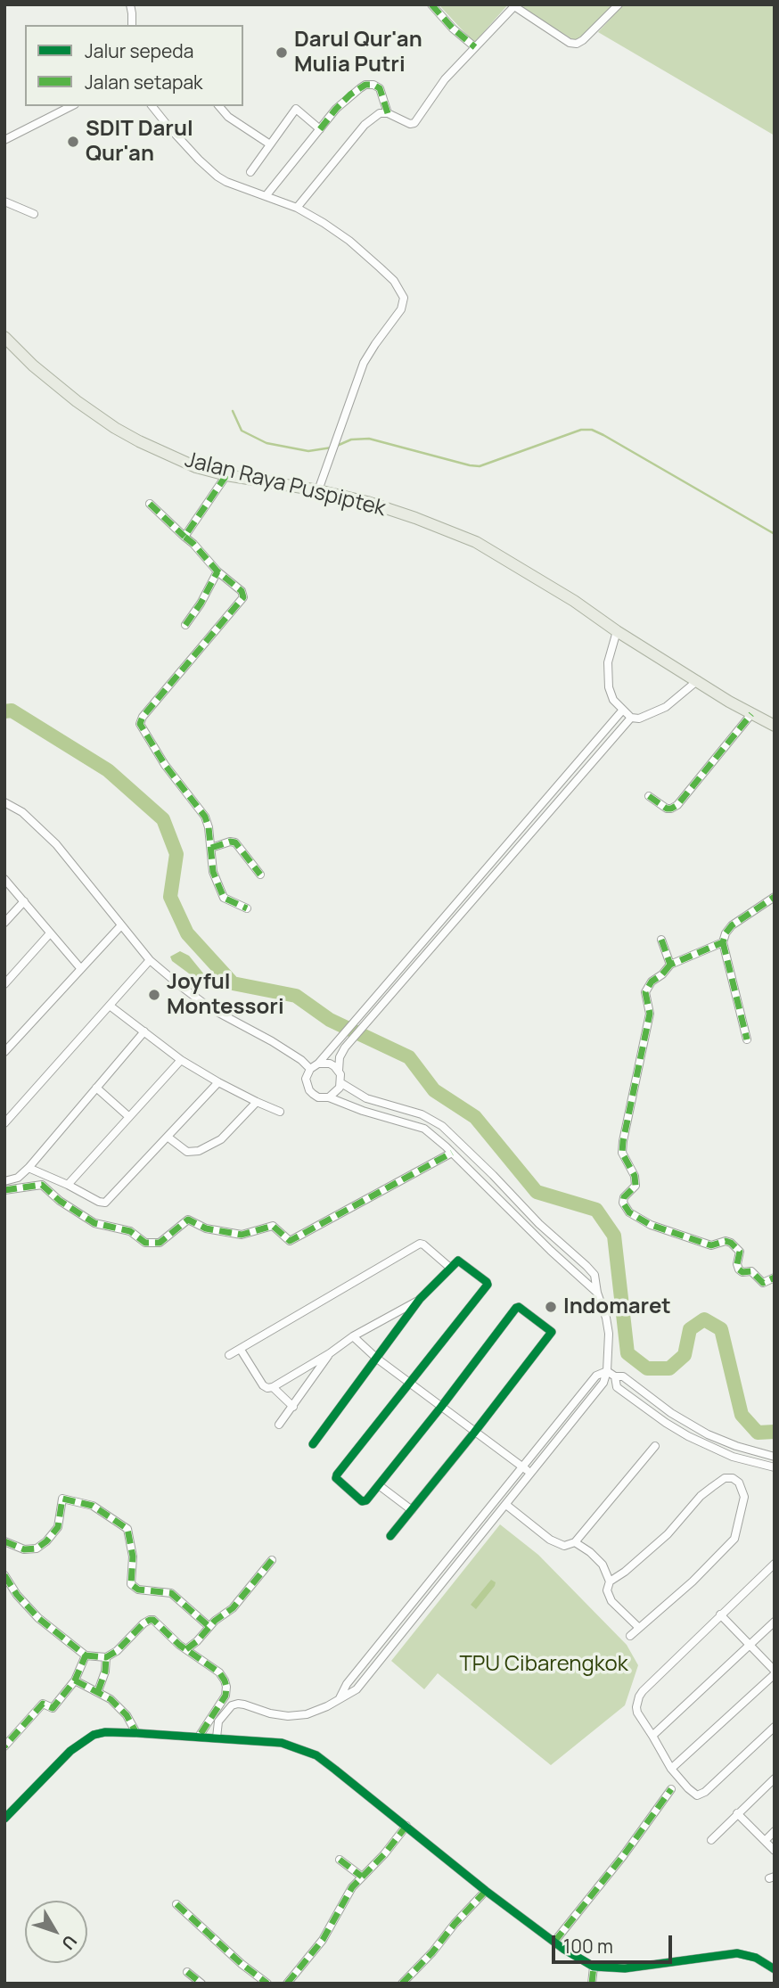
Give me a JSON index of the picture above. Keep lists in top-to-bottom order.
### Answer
{
  "streets": {
    "main road": ["Jalan Raya Puspiptek"]
  },
  "parks": ["TPU Cibarengkok"],
  "places": [
    "Darul Qur'an Mulia Putri",
    "SDIT Darul Qur'an",
    "Joyful Montessori",
    "Indomaret"
  ],
  "legend": ["Jalur sepeda", "Jalan setapak"],
  "scale_bar": "100 m",
  "north": "bottom right"
}
